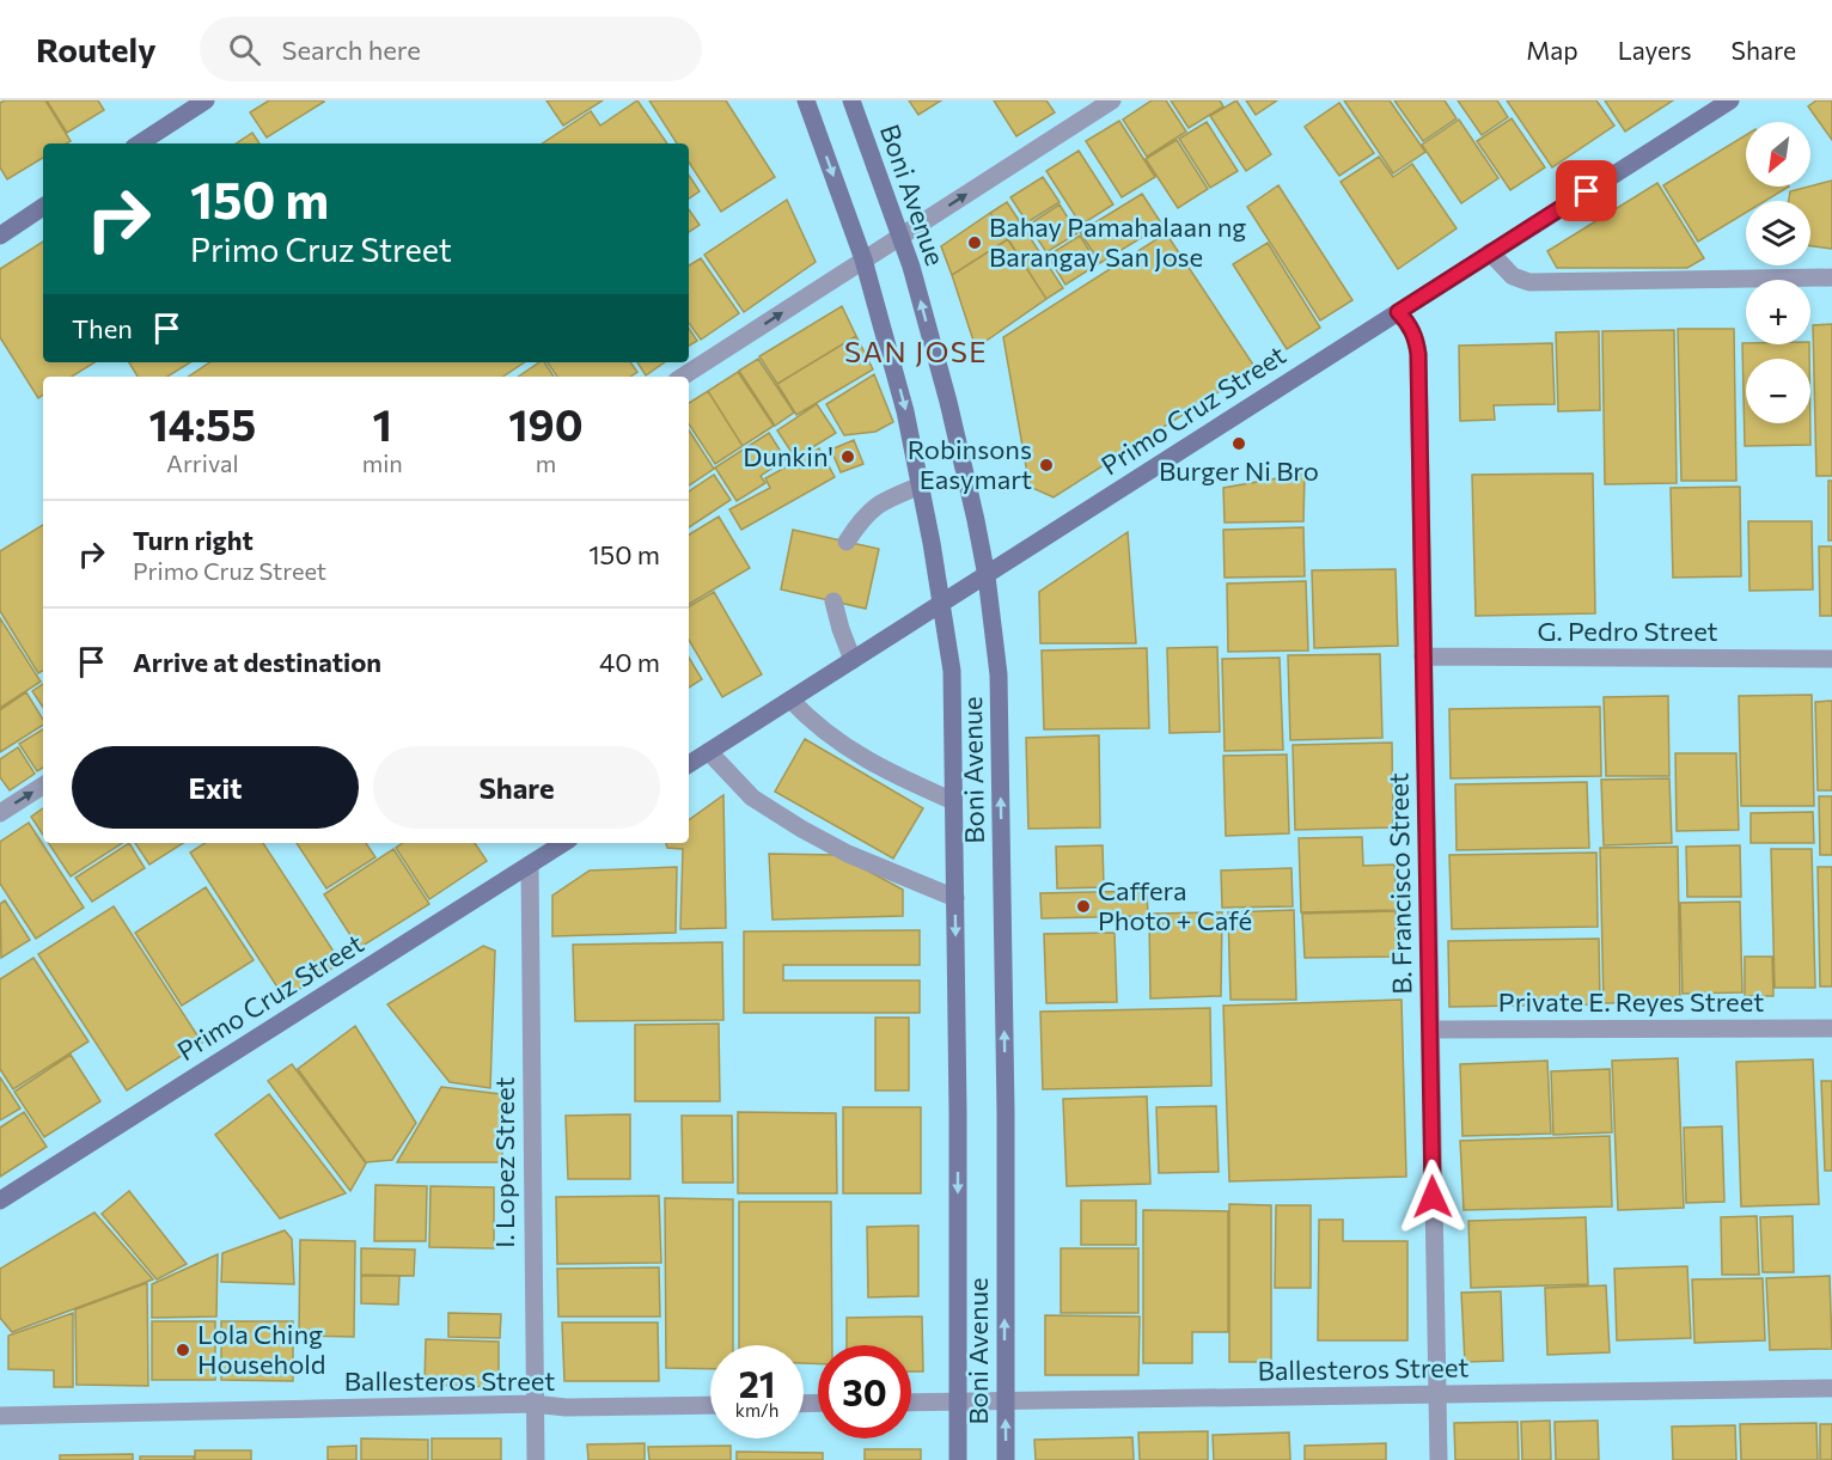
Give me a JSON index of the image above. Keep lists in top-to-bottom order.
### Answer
{
  "streets": {
    "main road": ["Boni Avenue", "Primo Cruz Street"],
    "street": [
      "G. Pedro Street",
      "B. Francisco Street",
      "Private E. Reyes Street",
      "I. Lopez Street",
      "Ballesteros Street"
    ]
  },
  "crossings": [
    ["Boni Avenue", "Primo Cruz Street"],
    ["Boni Avenue", "Ballesteros Street"],
    ["Primo Cruz Street", "B. Francisco Street"],
    ["Primo Cruz Street", "I. Lopez Street"],
    ["G. Pedro Street", "B. Francisco Street"],
    ["B. Francisco Street", "Private E. Reyes Street"],
    ["B. Francisco Street", "Ballesteros Street"],
    ["I. Lopez Street", "Ballesteros Street"]
  ],
  "districts": ["SAN JOSE"],
  "places": [
    "Bahay Pamahalaan ng Barangay San Jose",
    "Burger Ni Bro",
    "Dunkin'",
    "Robinsons Easymart",
    "Caffera Photo + Café",
    "Lola Ching Household"
  ],
  "north": "bottom left",
  "page": {
    "header": "Routely",
    "search": "Search here",
    "nav": ["Map", "Layers", "Share"],
    "map_buttons": ["+", "−"],
    "turn": ["150 m", "Primo Cruz Street"],
    "then": "Then",
    "eta": [
      "14:55",
      "Arrival",
      "1",
      "min",
      "190",
      "m"
    ],
    "list": [
      {
        "name": "Turn right",
        "note": "Primo Cruz Street",
        "value": "150 m"
      },
      {
        "name": "Arrive at destination",
        "value": "40 m"
      }
    ],
    "buttons": ["Exit", "Share"],
    "speed": "21 km/h",
    "limit": "30"
  }
}
